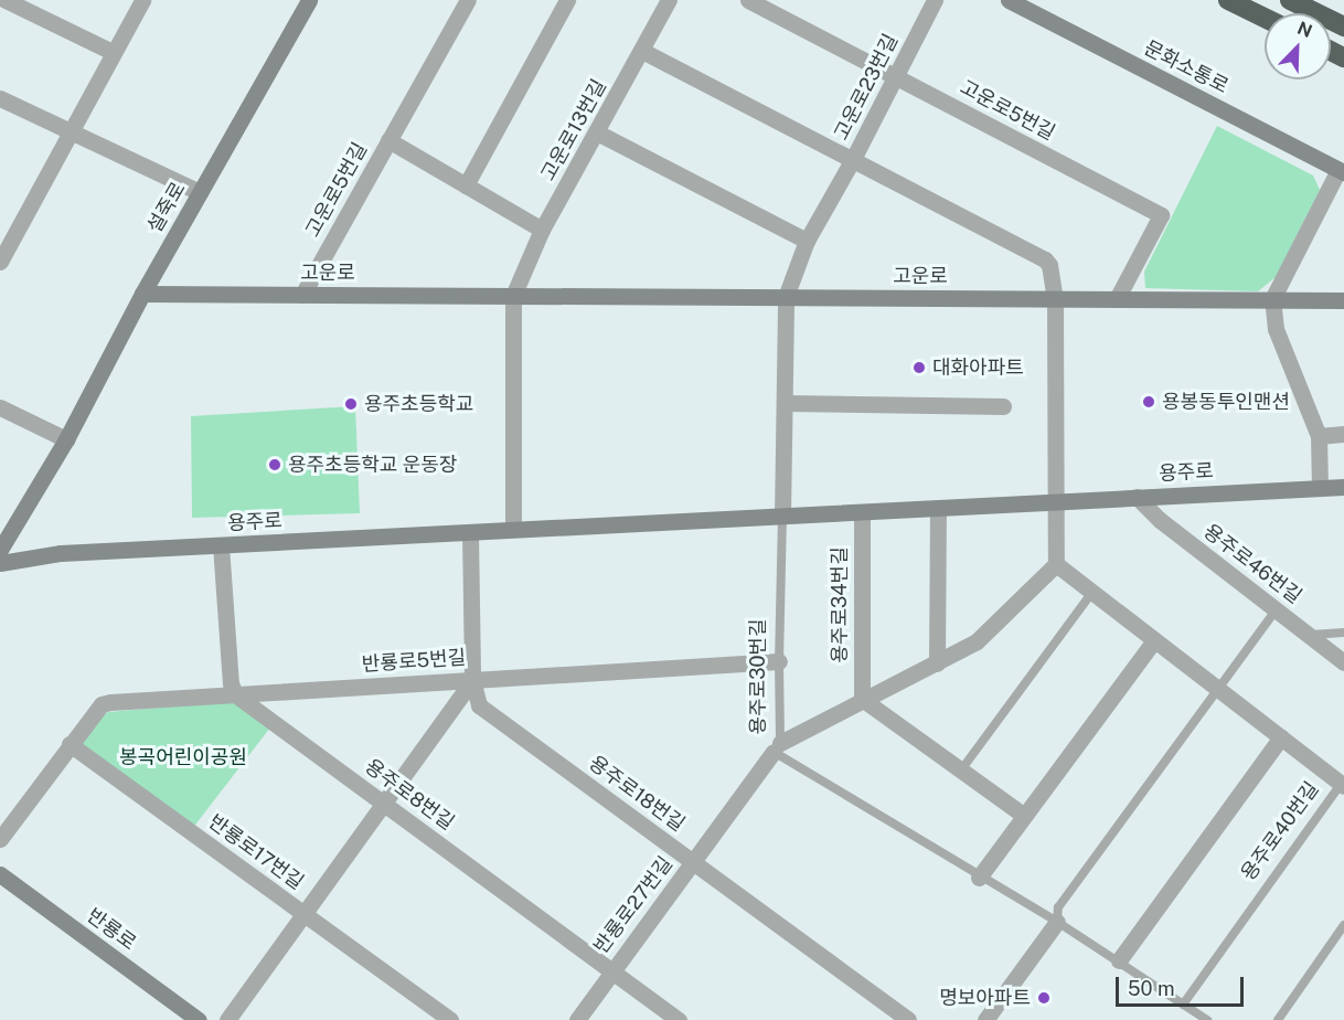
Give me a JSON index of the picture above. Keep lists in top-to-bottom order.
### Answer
{
  "streets": {
    "street": [
      "문화소통로",
      "고운로23번길",
      "고운로5번길",
      "고운로13번길",
      "설죽로",
      "고운로",
      "용주로",
      "용주로46번길",
      "용주로34번길",
      "반룡로5번길",
      "용주로18번길",
      "용주로8번길",
      "용주로40번길",
      "반룡로17번길",
      "반룡로27번길",
      "반룡로"
    ],
    "lane": ["용주로30번길"]
  },
  "crossings": [
    ["고운로23번길", "고운로5번길"],
    ["고운로23번길", "고운로13번길"],
    ["고운로23번길", "고운로"],
    ["고운로5번길", "고운로"],
    ["고운로13번길", "고운로"],
    ["설죽로", "고운로"],
    ["용주로", "용주로46번길"],
    ["용주로", "용주로34번길"],
    ["용주로", "용주로30번길"],
    ["용주로", "용주로18번길"],
    ["반룡로5번길", "용주로30번길"],
    ["반룡로5번길", "용주로18번길"],
    ["반룡로5번길", "용주로8번길"],
    ["반룡로5번길", "반룡로17번길"],
    ["용주로30번길", "용주로40번길"],
    ["용주로30번길", "반룡로27번길"],
    ["용주로18번길", "반룡로17번길"],
    ["용주로18번길", "반룡로27번길"],
    ["용주로8번길", "반룡로17번길"],
    ["용주로8번길", "반룡로27번길"]
  ],
  "parks": ["봉곡어린이공원"],
  "places": [
    "대화아파트",
    "용봉동투인맨션",
    "용주초등학교",
    "용주초등학교 운동장",
    "명보아파트"
  ],
  "scale_bar": "50 m",
  "north": "top right"
}
